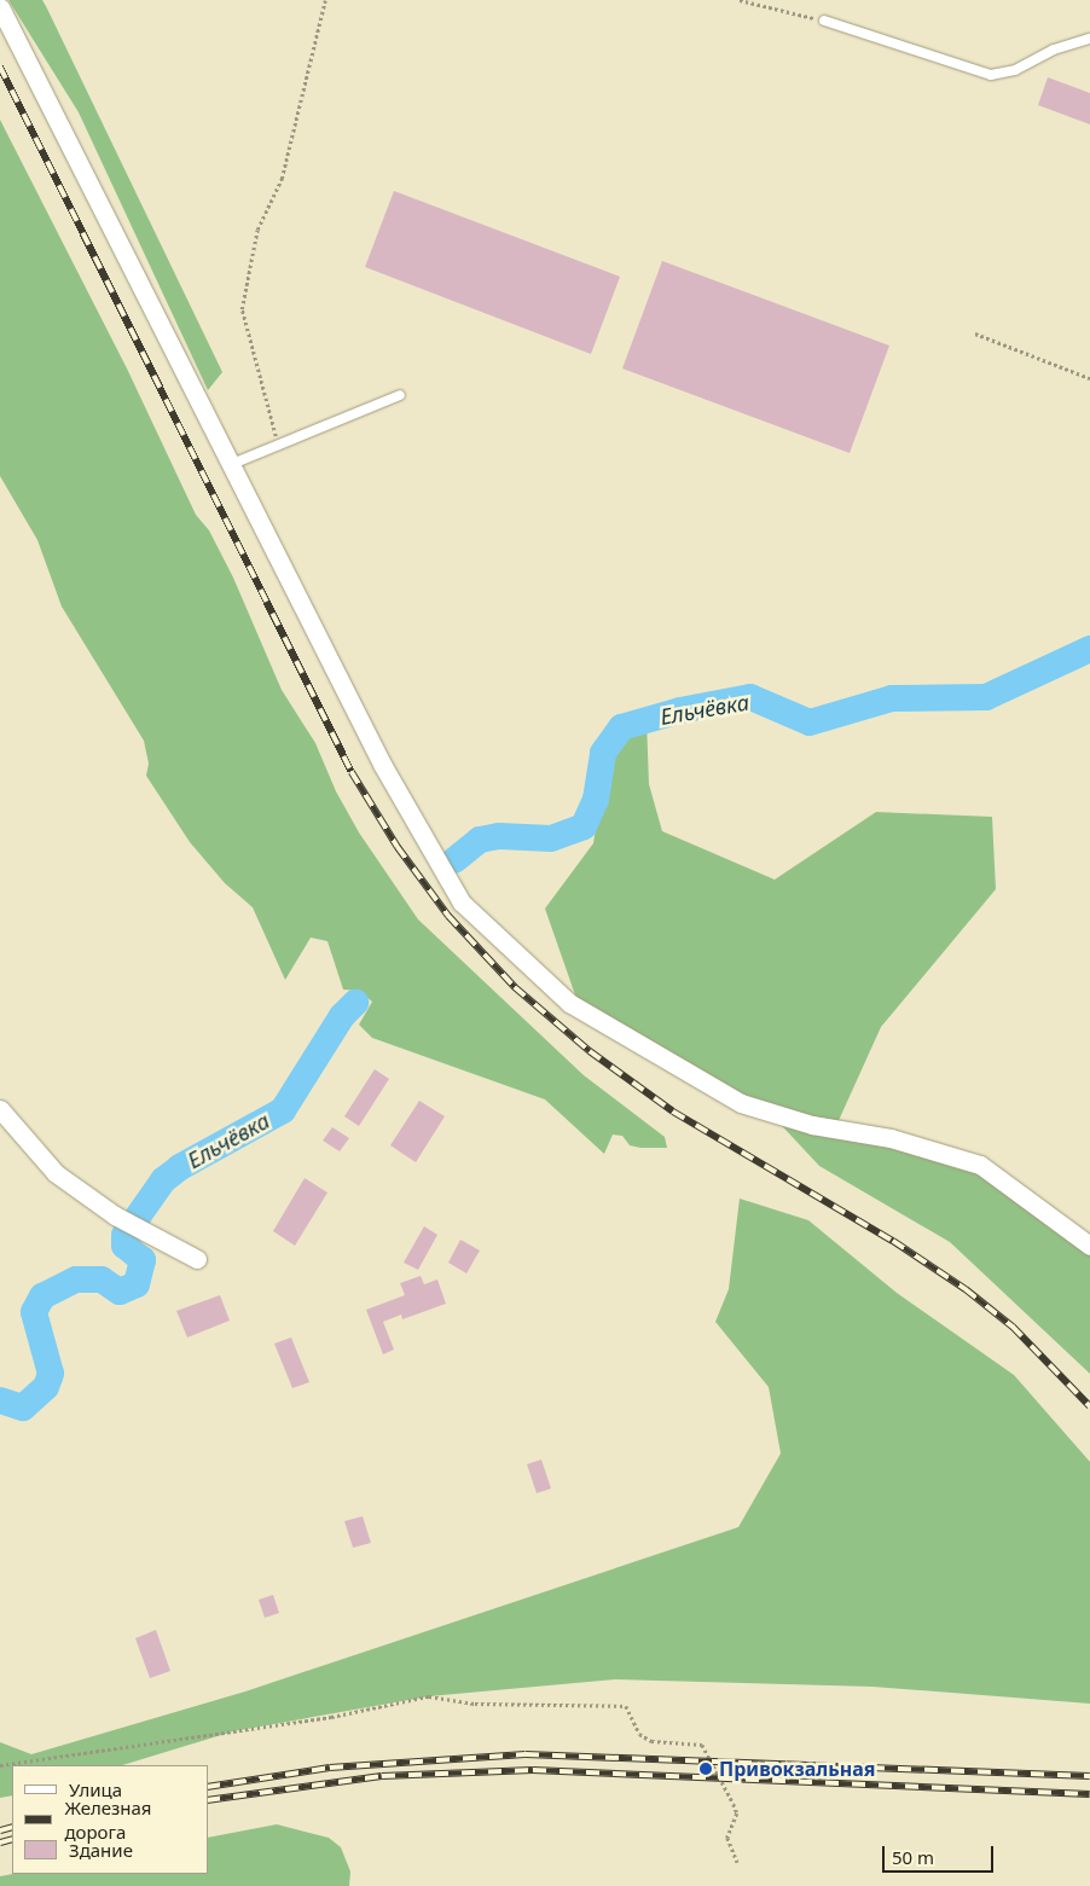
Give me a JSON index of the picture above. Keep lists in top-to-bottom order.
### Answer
{
  "water": ["Ельчёвка"],
  "places": ["Привокзальная"],
  "legend": ["Улица", "Железная дорога", "Здание"],
  "scale_bar": "50 m"
}
